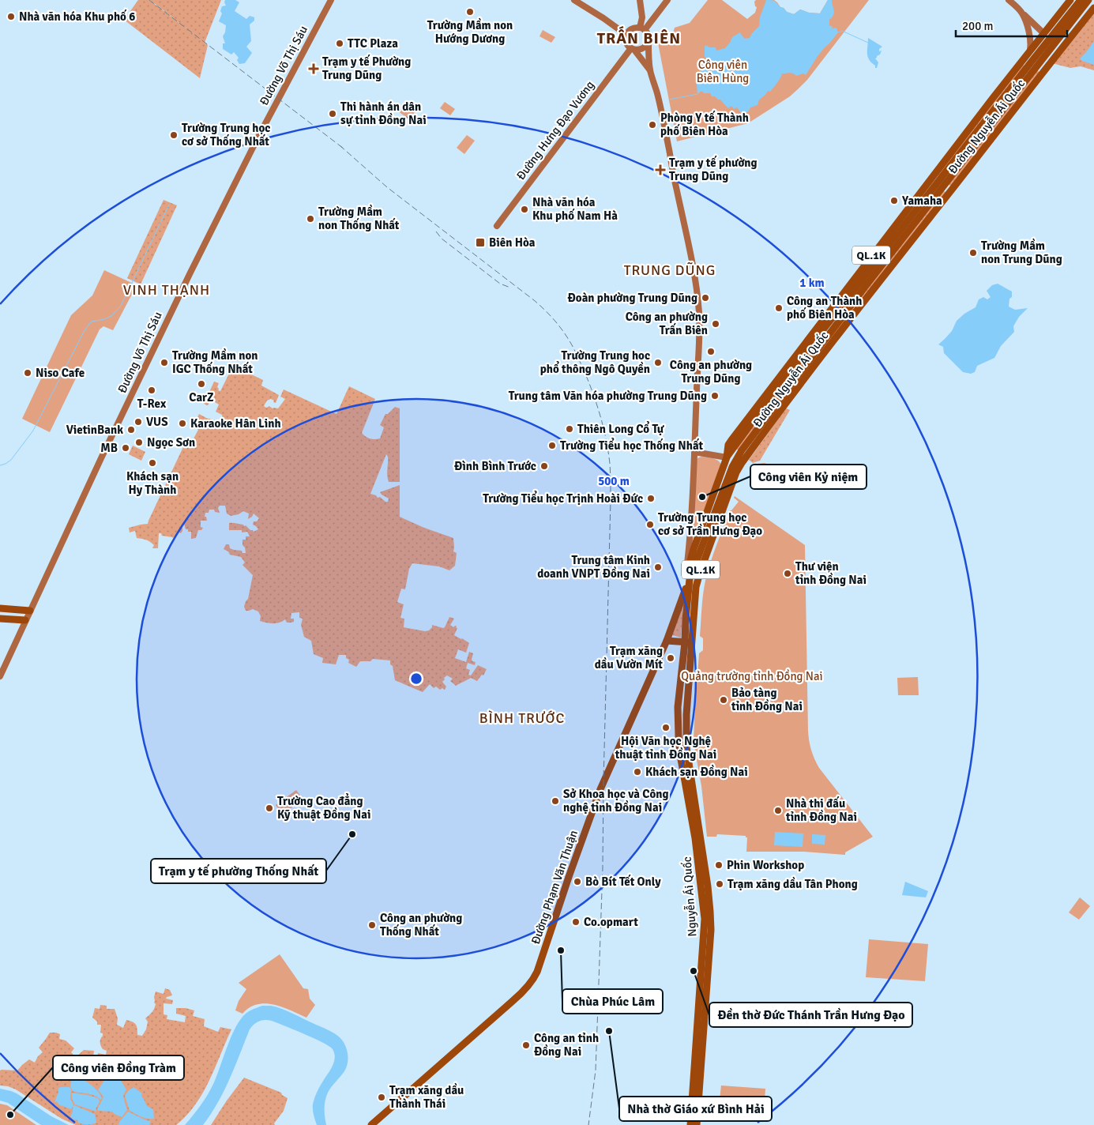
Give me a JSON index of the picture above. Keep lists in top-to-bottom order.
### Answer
{
  "streets": {
    "main road": [
      "Đường Võ Thị Sáu",
      "Đường Nguyễn Ái Quốc",
      "Đường Hưng Đạo Vương",
      "QL.1K",
      "Đường Phạm Văn Thuận",
      "Nguyễn Ái Quốc"
    ]
  },
  "crossings": [
    ["Đường Nguyễn Ái Quốc", "Đường Phạm Văn Thuận"],
    ["Đường Nguyễn Ái Quốc", "Nguyễn Ái Quốc"]
  ],
  "districts": [
    "TRẤN BIÊN",
    "TRUNG DŨNG",
    "VINH THẠNH",
    "BÌNH TRƯỚC"
  ],
  "parks": ["Công viên Biên Hùng", "Quảng trường tỉnh Đồng Nai"],
  "places": {
    "other": [
      "Trường Mầm non Hướng Dương",
      "Nhà văn hóa Khu phố 6",
      "TTC Plaza",
      "Thi hành án dân sự tỉnh Đồng Nai",
      "Phòng Y tế Thành phố Biên Hòa",
      "Trường Trung học cơ sở Thống Nhất",
      "Yamaha",
      "Nhà văn hóa Khu phố Nam Hà",
      "Trường Mầm non Thống Nhất",
      "Trường Mầm non Trung Dũng",
      "Đoàn phường Trung Dũng",
      "Công an Thành phố Biên Hòa",
      "Công an phường Trấn Biên",
      "Công an phường Trung Dũng",
      "Trường Mầm non IGC Thống Nhất",
      "Trường Trung học phổ thông Ngô Quyền",
      "Niso Cafe",
      "CarZ",
      "T-Rex",
      "Trung tâm Văn hóa phường Trung Dũng",
      "VUS",
      "Karaoke Hân Linh",
      "Thiên Long Cổ Tự",
      "VietinBank",
      "Ngọc Sơn",
      "Trường Tiểu học Thống Nhất",
      "MB",
      "Khách sạn Hy Thành",
      "Đình Bình Trước",
      "Công viên Kỷ niệm",
      "Trường Tiểu học Trịnh Hoài Đức",
      "Trường Trung học cơ sở Trần Hưng Đạo",
      "Trung tâm Kinh doanh VNPT Đồng Nai",
      "Thư viện tỉnh Đồng Nai",
      "Trạm xăng dầu Vườn Mít",
      "Bảo tàng tỉnh Đồng Nai",
      "Hội Văn học Nghệ thuật tỉnh Đồng Nai",
      "Khách sạn Đồng Nai",
      "Sở Khoa học và Công nghệ tỉnh Đồng Nai",
      "Trường Cao đẳng Kỹ thuật Đồng Nai",
      "Nhà thi đấu tỉnh Đồng Nai",
      "Trạm y tế phường Thống Nhất",
      "Phin Workshop",
      "Bò Bít Tết Only",
      "Trạm xăng dầu Tân Phong",
      "Co.opmart",
      "Công an phường Thống Nhất",
      "Chùa Phúc Lâm",
      "Đền thờ Đức Thánh Trần Hưng Đạo",
      "Nhà thờ Giáo xứ Bình Hải",
      "Công an tỉnh Đồng Nai",
      "Trạm xăng dầu Thành Thái",
      "Công viên Đồng Tràm"
    ],
    "health": ["Trạm y tế Phường Trung Dũng", "Trạm y tế phường Trung Dũng"],
    "transit": ["Biên Hòa"]
  },
  "scale_bar": "200 m",
  "rings": ["1 km", "500 m"]
}
